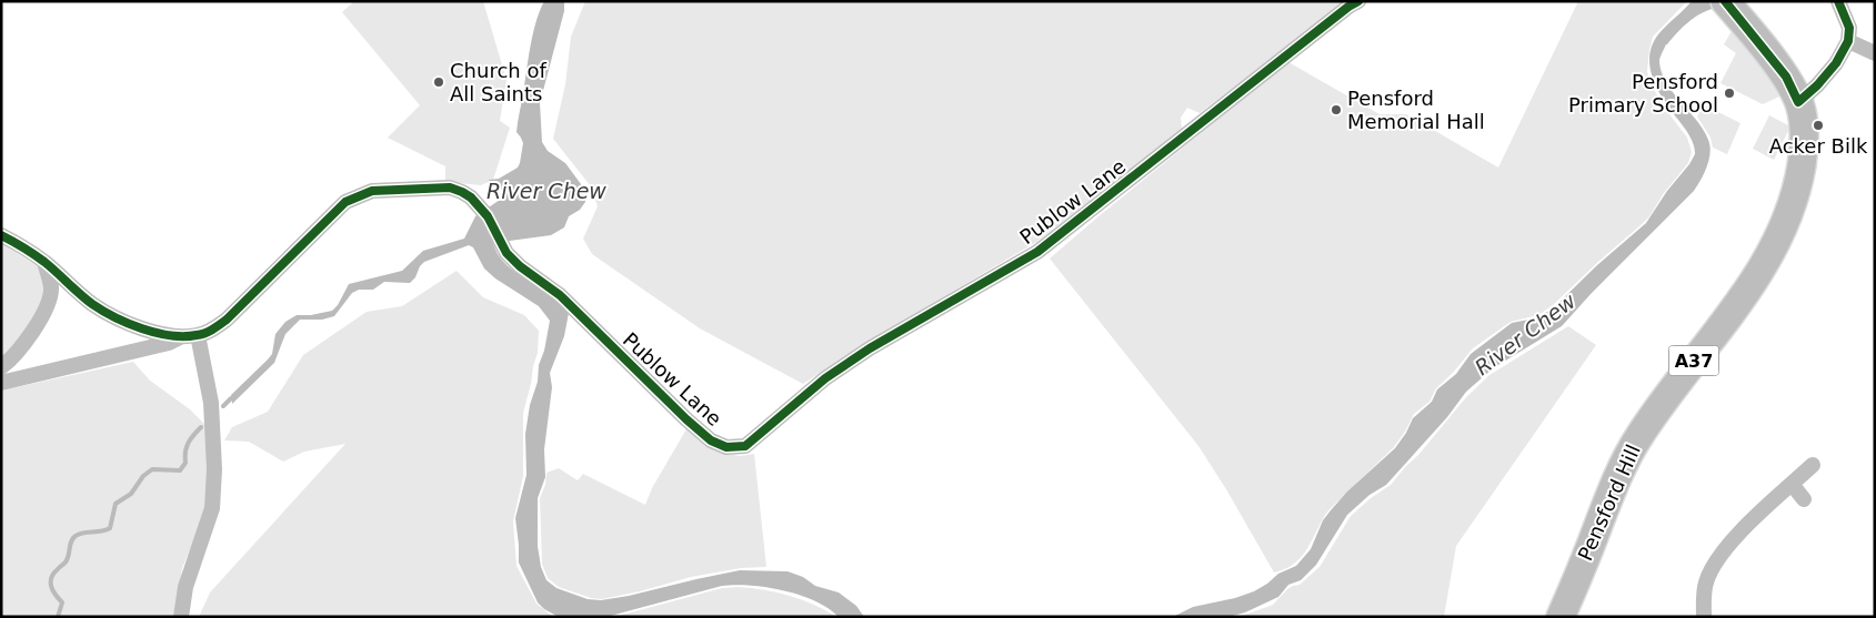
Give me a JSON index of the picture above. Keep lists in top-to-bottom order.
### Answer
{
  "streets": {
    "highway": ["A37", "Pensford Hill"],
    "street": ["Publow Lane"]
  },
  "crossings": [
    ["A37", "Pensford Hill"]
  ],
  "water": ["River Chew"],
  "places": [
    "Church of All Saints",
    "Pensford Primary School",
    "Pensford Memorial Hall",
    "Acker Bilk"
  ]
}
